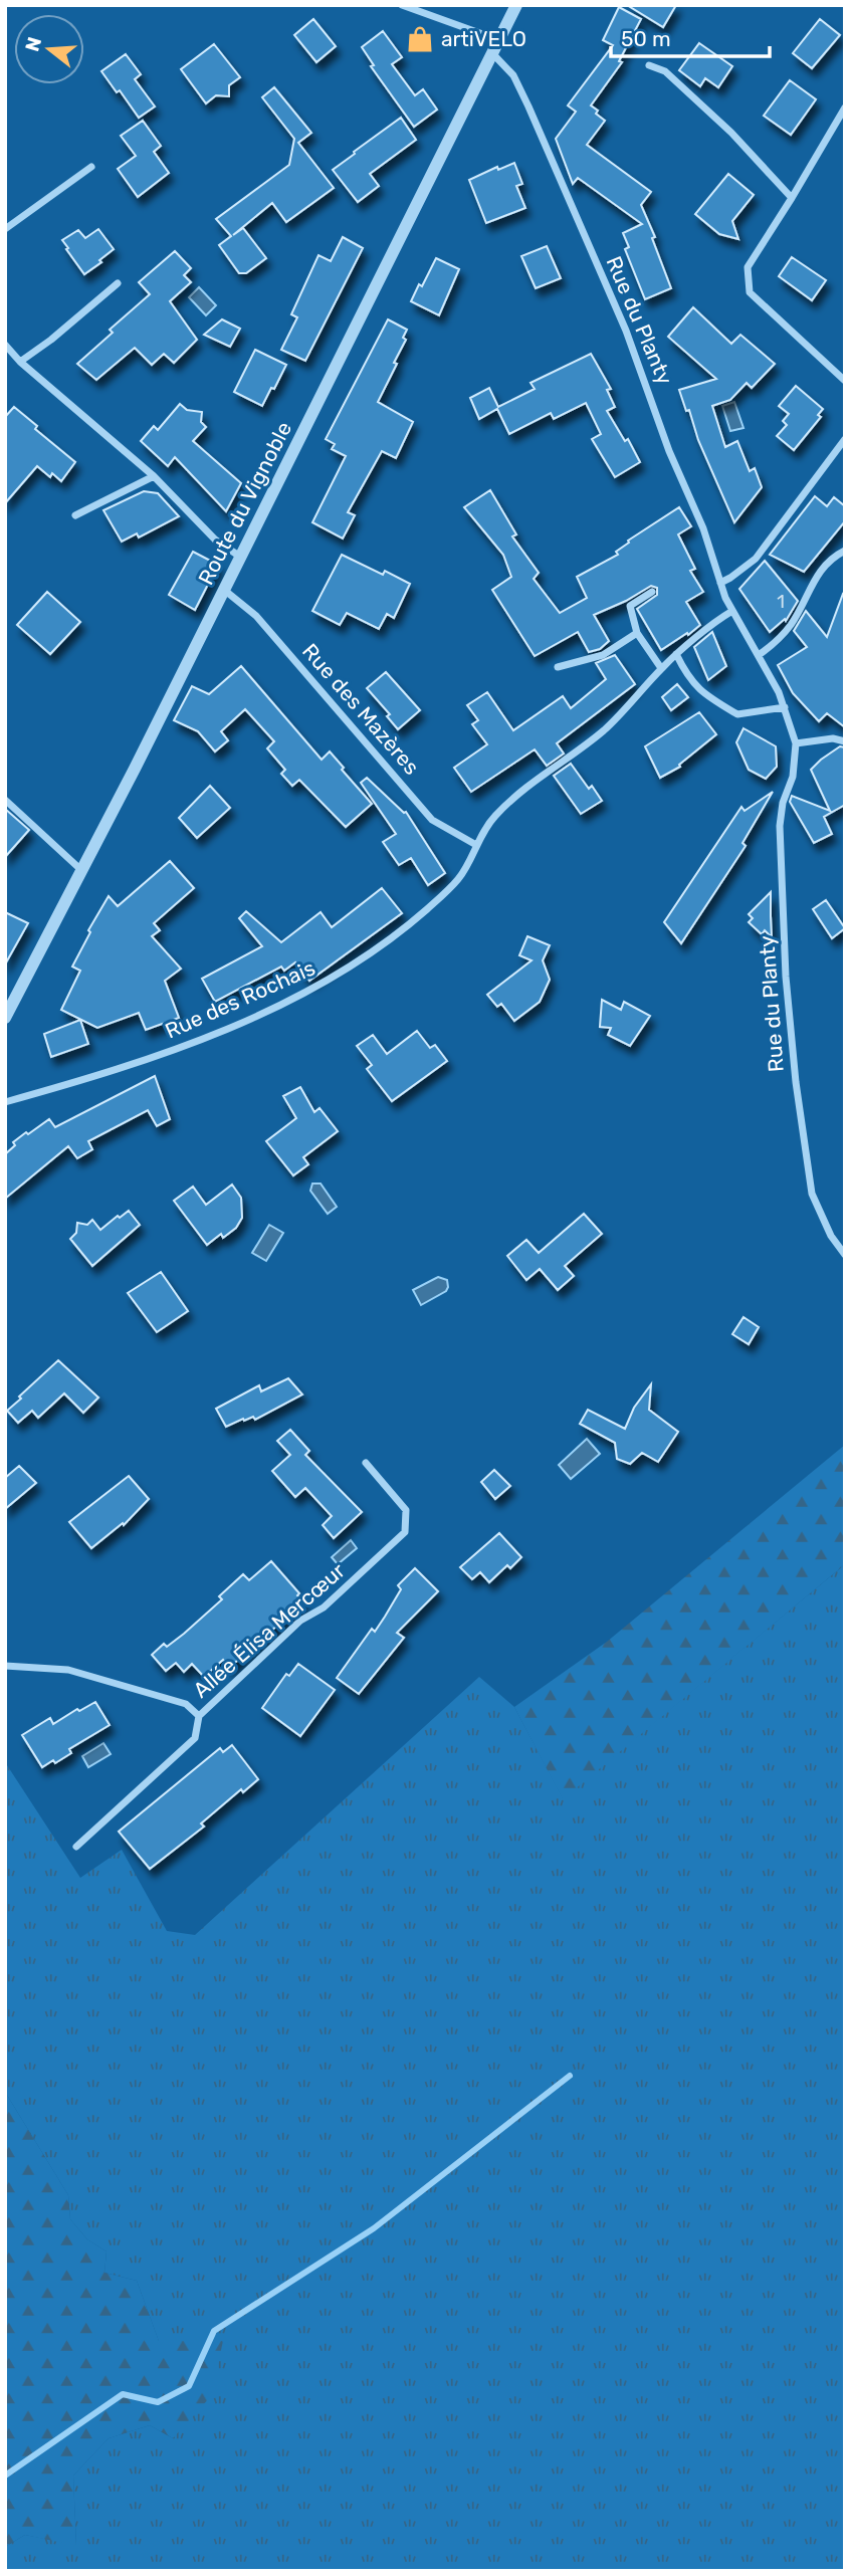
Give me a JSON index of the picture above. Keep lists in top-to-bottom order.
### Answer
{
  "streets": {
    "street": [
      "Rue du Planty",
      "Route du Vignoble",
      "Rue des Mazères",
      "Rue des Rochais",
      "Allée Élisa Mercœur"
    ]
  },
  "crossings": [
    ["Rue du Planty", "Route du Vignoble"],
    ["Route du Vignoble", "Rue des Mazères"],
    ["Rue des Mazères", "Rue des Rochais"]
  ],
  "places": {
    "shop": ["artiVELO"]
  },
  "house_numbers": ["1"],
  "scale_bar": "50 m",
  "north": "left"
}
